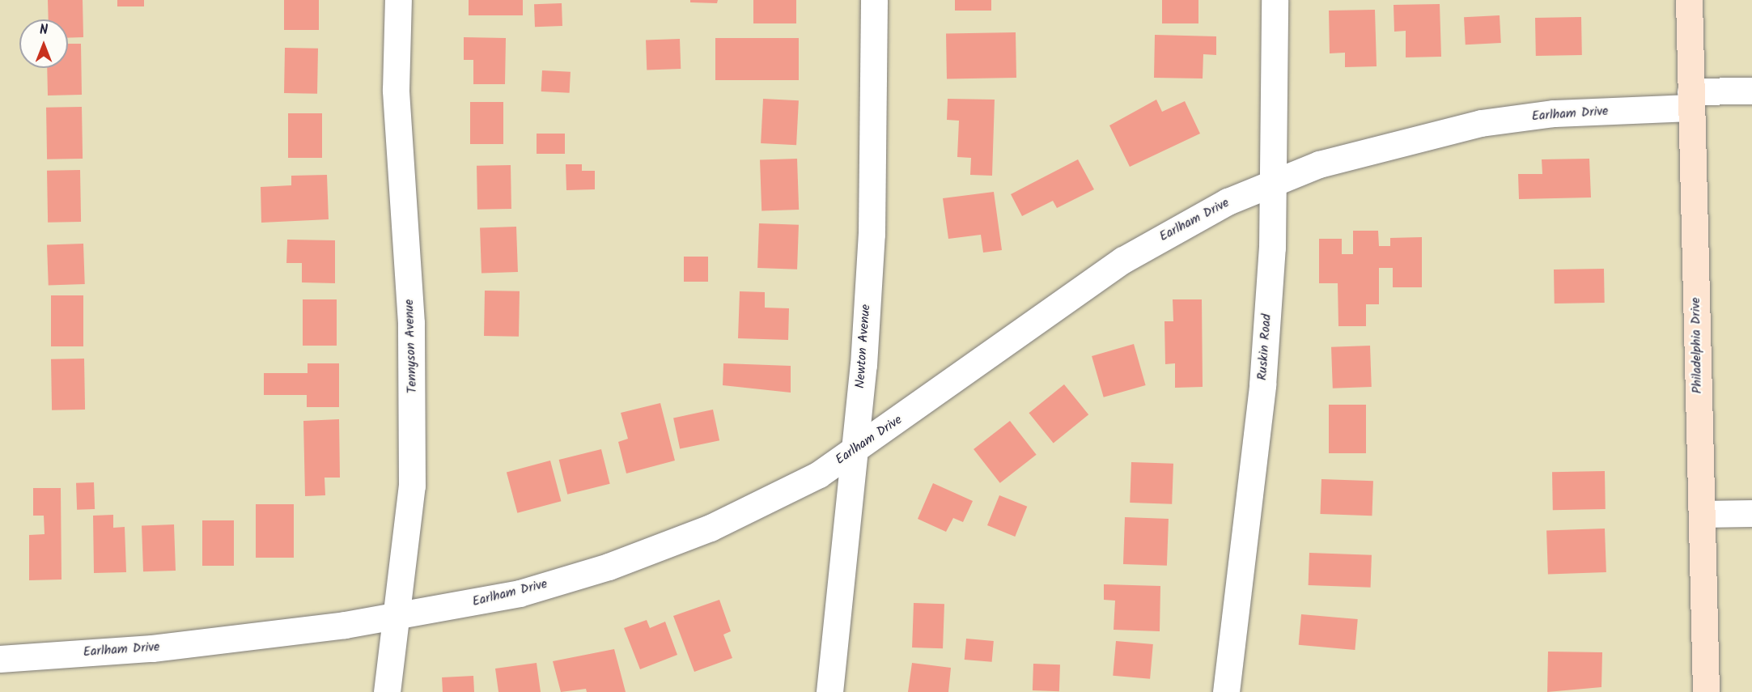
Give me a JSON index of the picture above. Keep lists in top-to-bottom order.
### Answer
{
  "streets": {
    "main road": ["Philadelphia Drive"],
    "street": [
      "Earlham Drive",
      "Tennyson Avenue",
      "Newton Avenue",
      "Ruskin Road"
    ]
  },
  "crossings": [
    ["Earlham Drive", "Philadelphia Drive"],
    ["Earlham Drive", "Tennyson Avenue"],
    ["Earlham Drive", "Newton Avenue"],
    ["Earlham Drive", "Ruskin Road"]
  ],
  "north": "top"
}
